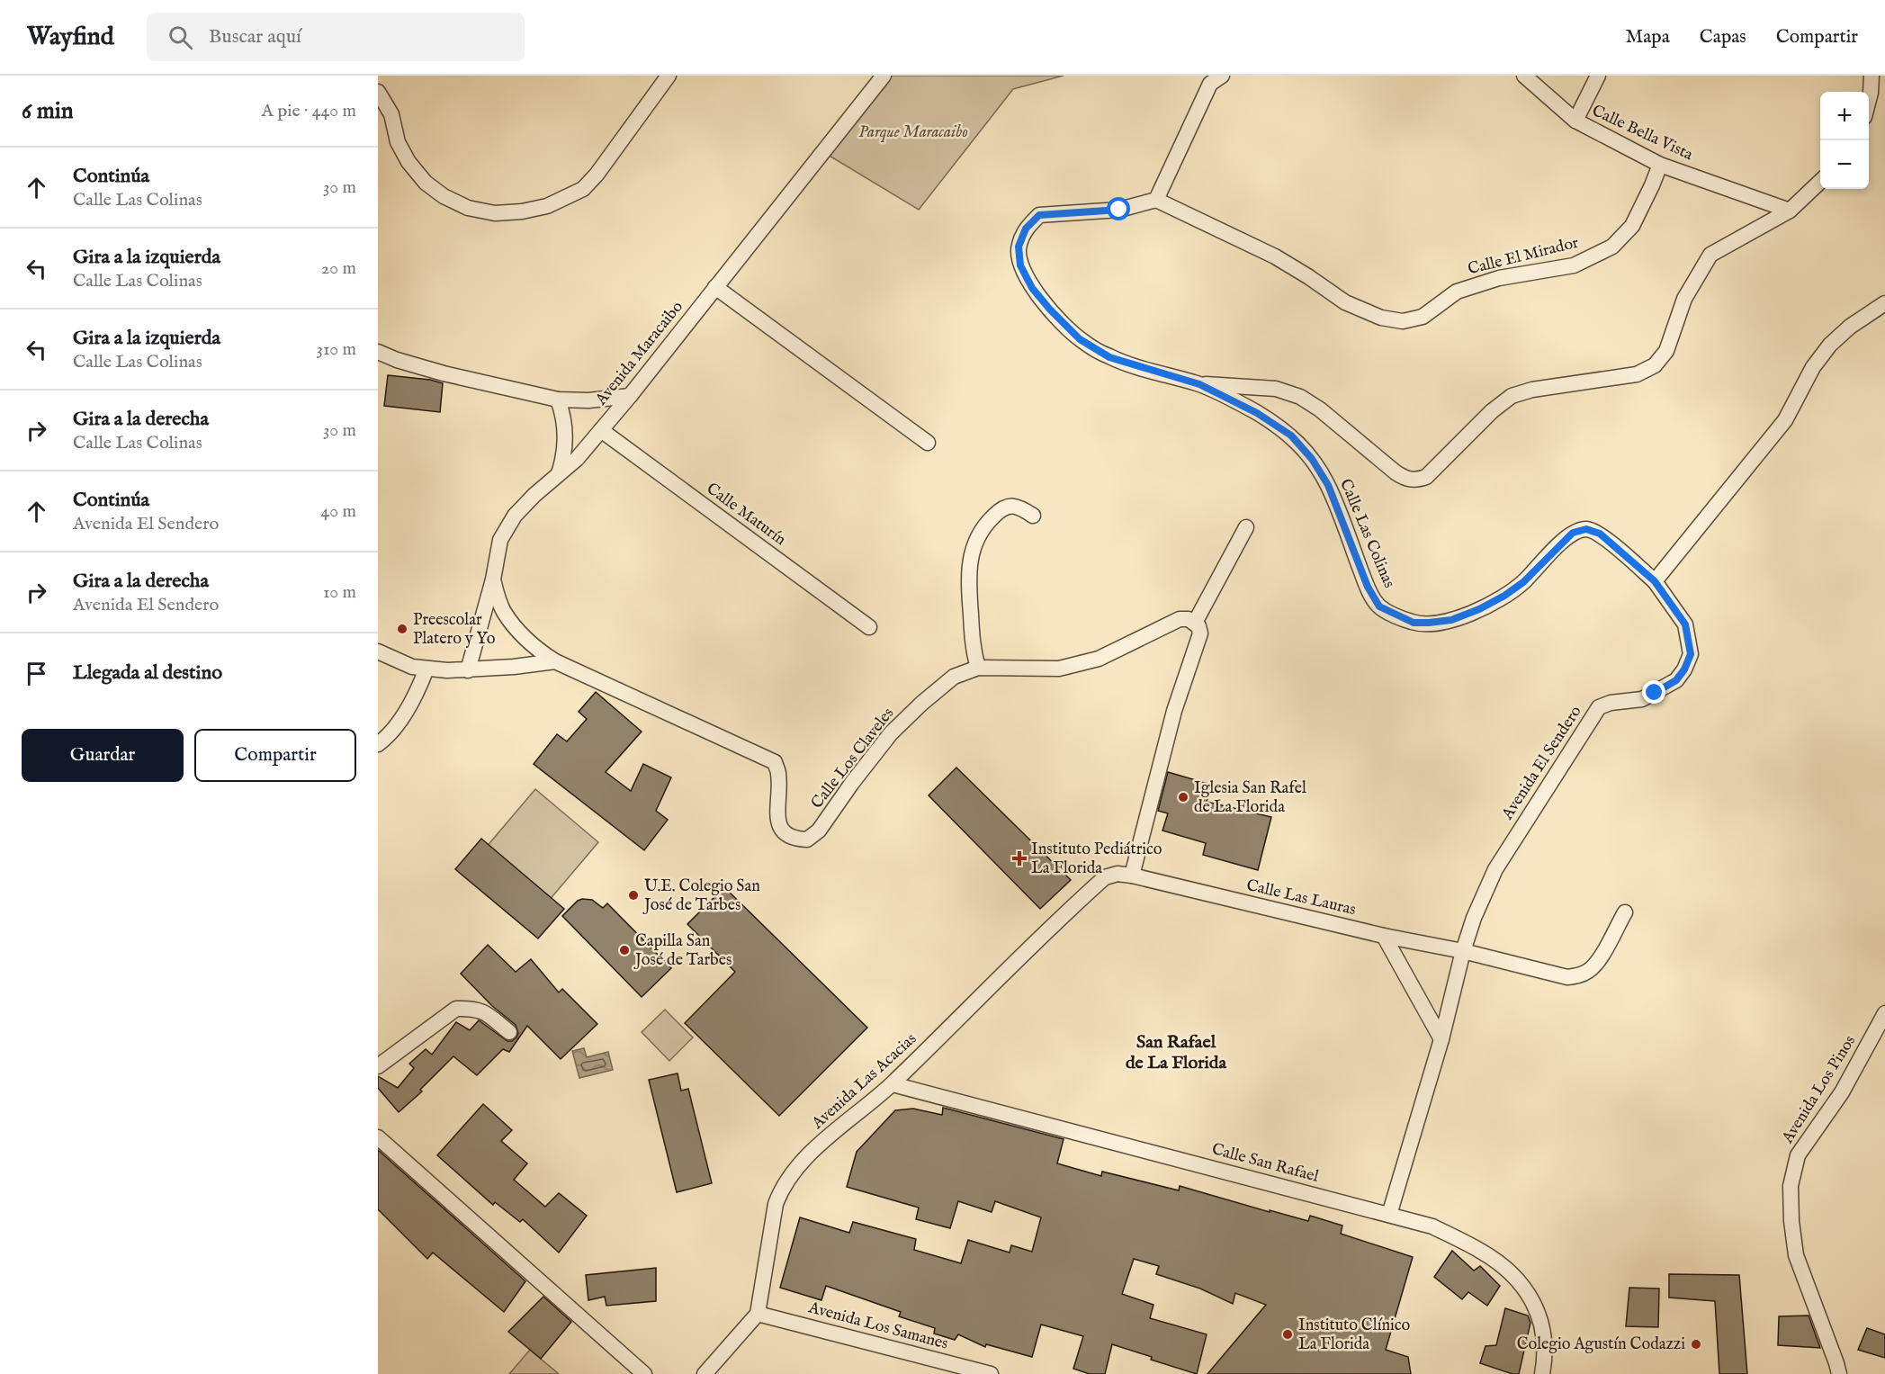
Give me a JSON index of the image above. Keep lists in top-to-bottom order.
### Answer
{
  "streets": {
    "street": [
      "Calle Bella Vista",
      "Calle El Mirador",
      "Avenida Maracaibo",
      "Calle Maturín",
      "Calle Las Colinas",
      "Calle Los Claveles",
      "Avenida El Sendero",
      "Calle Las Lauras",
      "Avenida Las Acacias",
      "Avenida Los Pinos",
      "Calle San Rafael",
      "Avenida Los Samanes"
    ]
  },
  "crossings": [
    ["Calle Bella Vista", "Calle El Mirador"],
    ["Calle El Mirador", "Calle Las Colinas"],
    ["Avenida Maracaibo", "Calle Maturín"],
    ["Calle Las Colinas", "Avenida El Sendero"],
    ["Avenida El Sendero", "Calle Las Lauras"],
    ["Avenida El Sendero", "Calle San Rafael"],
    ["Calle Las Lauras", "Avenida Las Acacias"],
    ["Avenida Las Acacias", "Calle San Rafael"],
    ["Avenida Las Acacias", "Avenida Los Samanes"]
  ],
  "districts": ["San Rafael de La Florida"],
  "parks": ["Parque Maracaibo"],
  "places": {
    "other": [
      "Preescolar Platero y Yo",
      "Iglesia San Rafel de La Florida",
      "U.E. Colegio San José de Tarbes",
      "Capilla San José de Tarbes",
      "Instituto Clínico La Florida",
      "Colegio Agustín Codazzi"
    ],
    "health": ["Instituto Pediátrico La Florida"]
  },
  "page": {
    "header": "Wayfind",
    "search": "Buscar aquí",
    "nav": ["Mapa", "Capas", "Compartir"],
    "heading": ["6 min", "A pie · 440 m"],
    "map_buttons": ["+", "−"],
    "list": [
      ["Continúa", "Calle Las Colinas", "30 m"],
      ["Gira a la izquierda", "Calle Las Colinas", "20 m"],
      ["Gira a la izquierda", "Calle Las Colinas", "310 m"],
      ["Gira a la derecha", "Calle Las Colinas", "30 m"],
      ["Continúa", "Avenida El Sendero", "40 m"],
      ["Gira a la derecha", "Avenida El Sendero", "10 m"],
      "Llegada al destino"
    ],
    "buttons": ["Guardar", "Compartir"]
  }
}
